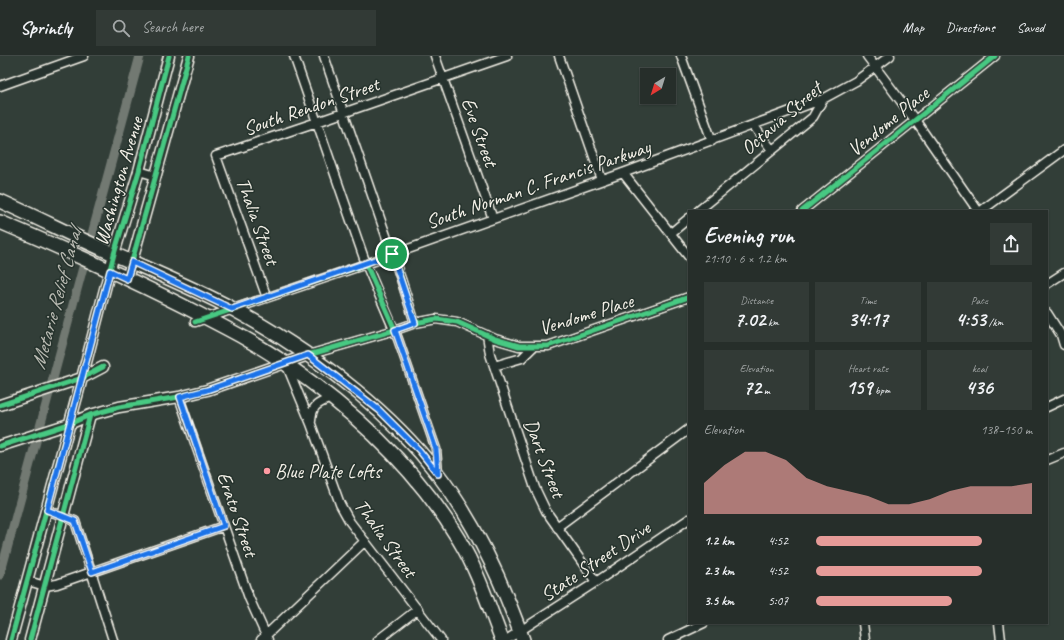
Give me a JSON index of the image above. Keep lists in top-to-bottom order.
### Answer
{
  "streets": {
    "street": [
      "South Rendon Street",
      "Octavia Street",
      "Vendome Place",
      "Eve Street",
      "Washington Avenue",
      "South Norman C. Francis Parkway",
      "Thalia Street",
      "Dart Street",
      "Erato Street",
      "State Street Drive"
    ]
  },
  "crossings": [
    ["South Rendon Street", "Eve Street"],
    ["South Rendon Street", "Thalia Street"],
    ["Octavia Street", "South Norman C. Francis Parkway"],
    ["Vendome Place", "Dart Street"],
    ["Eve Street", "South Norman C. Francis Parkway"],
    ["South Norman C. Francis Parkway", "Thalia Street"],
    ["Dart Street", "State Street Drive"]
  ],
  "water": ["Metarie Relief Canal"],
  "places": ["Blue Plate Lofts"],
  "north": "bottom left",
  "page": {
    "header": "Sprintly",
    "search": "Search here",
    "nav": ["Map", "Directions", "Saved"],
    "heading": ["Evening run", "21:10 · 6 × 1.2 km"],
    "stats": [
      ["Distance", "7.02 km"],
      ["Time", "34:17"],
      ["Pace", "4:53 /km"],
      ["Elevation", "72 m"],
      ["Heart rate", "159 bpm"],
      ["kcal", "436"]
    ],
    "chart": ["Elevation", "138–150 m"],
    "list": [
      {
        "name": "1.2 km",
        "note": "4:52"
      },
      {
        "name": "2.3 km",
        "note": "4:52"
      },
      {
        "name": "3.5 km",
        "note": "5:07"
      }
    ]
  }
}
